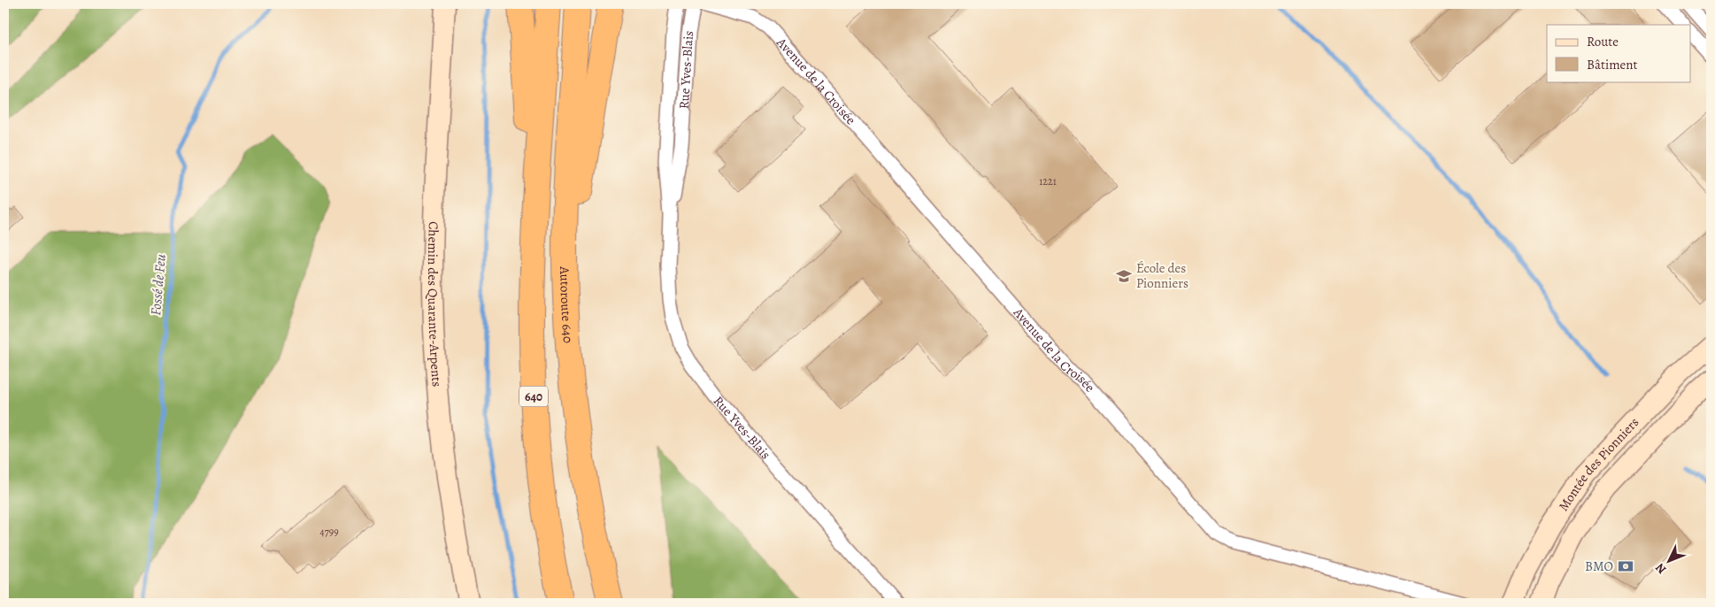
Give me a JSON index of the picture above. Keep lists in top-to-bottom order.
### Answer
{
  "streets": {
    "highway": ["Autoroute 640", "640"],
    "street": [
      "Rue Yves-Blais",
      "Avenue de la Croisée",
      "Chemin des Quarante-Arpents",
      "Montée des Pionniers"
    ]
  },
  "water": ["Fossé de Feu"],
  "places": {
    "school or university": ["École des Pionniers"],
    "bank": ["BMO"]
  },
  "house_numbers": ["1221", "4799"],
  "legend": ["Route", "Bâtiment"],
  "north": "bottom left"
}
